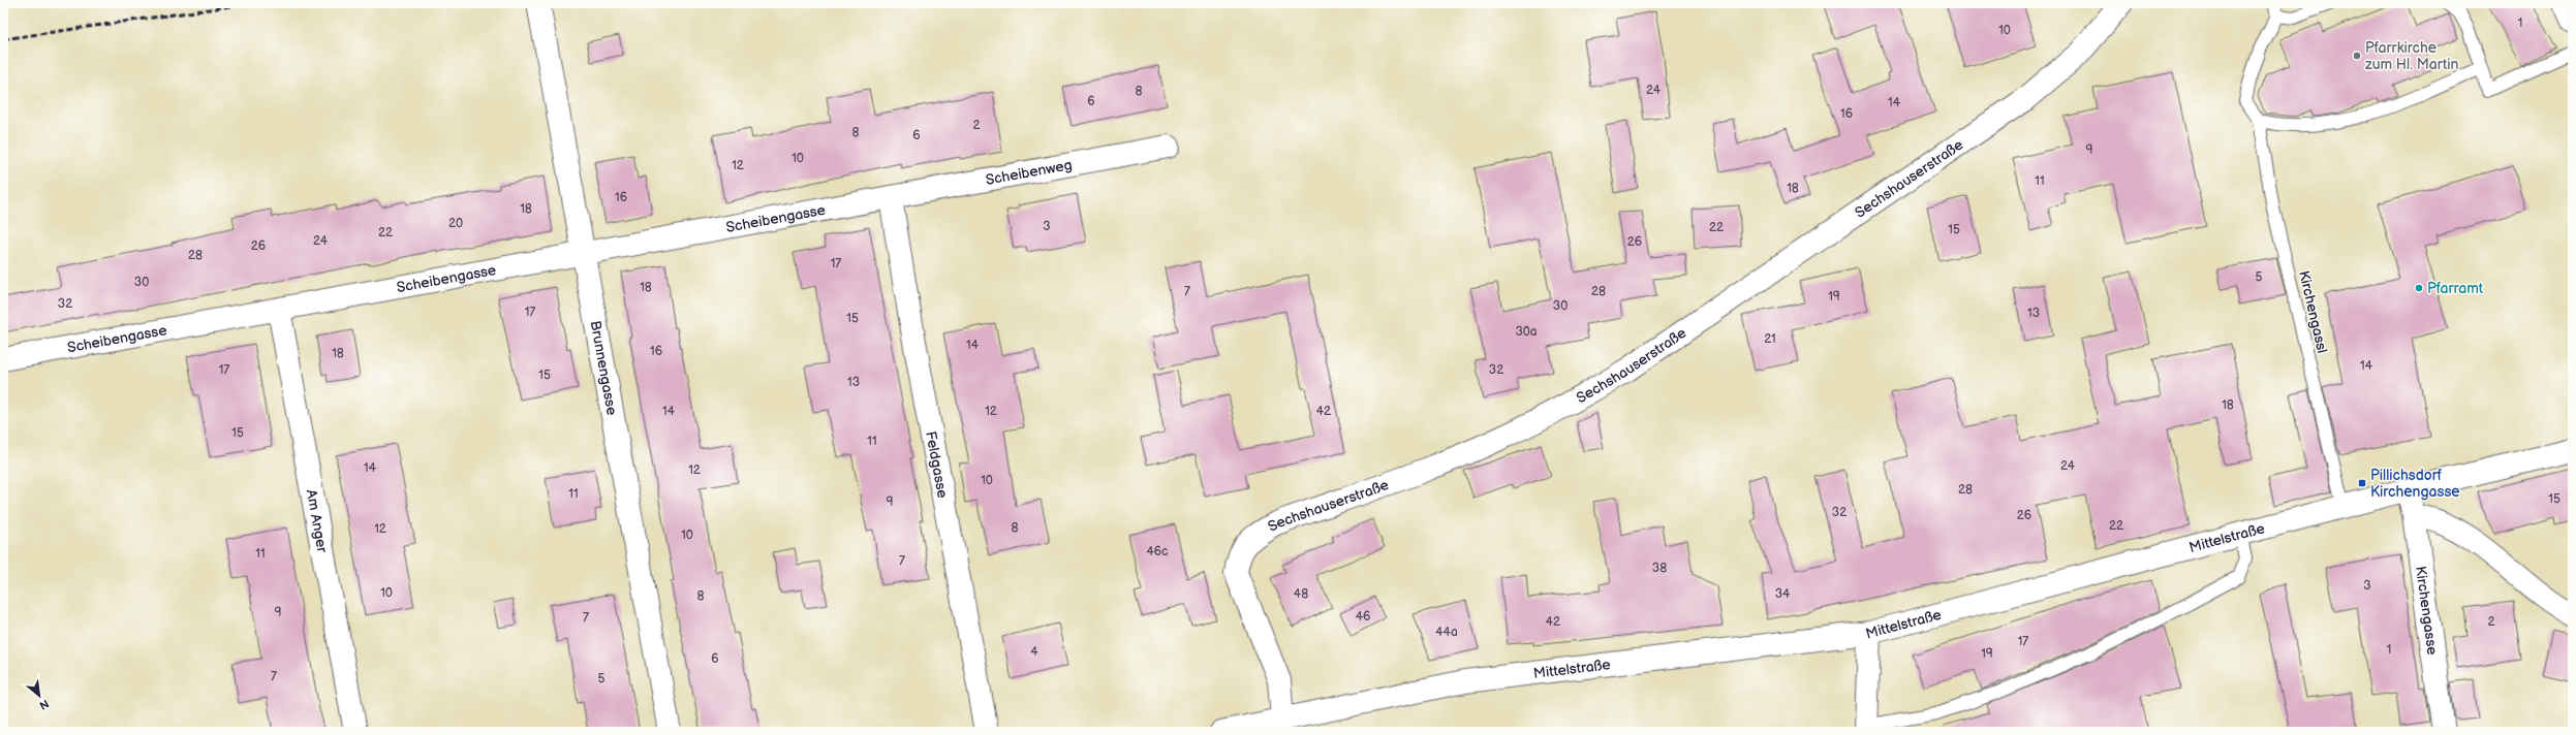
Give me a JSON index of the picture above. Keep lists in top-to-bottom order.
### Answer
{
  "streets": {
    "street": [
      "Scheibenweg",
      "Sechshauserstraße",
      "Scheibengasse",
      "Brunnengasse",
      "Feldgasse",
      "Am Anger",
      "Mittelstraße",
      "Kirchengasse"
    ],
    "lane": ["Kirchengassl"]
  },
  "crossings": [
    ["Scheibenweg", "Scheibengasse"],
    ["Scheibenweg", "Feldgasse"],
    ["Sechshauserstraße", "Mittelstraße"],
    ["Scheibengasse", "Brunnengasse"],
    ["Scheibengasse", "Feldgasse"],
    ["Scheibengasse", "Am Anger"],
    ["Kirchengassl", "Mittelstraße"],
    ["Mittelstraße", "Kirchengasse"]
  ],
  "places": {
    "other": ["Pfarrkirche zum Hl. Martin", "Pfarramt"],
    "transit": ["Pillichsdorf Kirchengasse"]
  },
  "house_numbers": [
    "1",
    "10",
    "24",
    "8",
    "6",
    "14",
    "16",
    "2",
    "8",
    "6",
    "9",
    "10",
    "12",
    "11",
    "18",
    "16",
    "18",
    "20",
    "3",
    "22",
    "15",
    "22",
    "24",
    "26",
    "26",
    "28",
    "17",
    "5",
    "30",
    "18",
    "7",
    "28",
    "19",
    "32",
    "30",
    "17",
    "13",
    "15",
    "30a",
    "21",
    "14",
    "16",
    "18",
    "14",
    "17",
    "32",
    "15",
    "13",
    "18",
    "14",
    "12",
    "42",
    "15",
    "11",
    "24",
    "14",
    "12",
    "10",
    "28",
    "11",
    "15",
    "9",
    "32",
    "26",
    "22",
    "8",
    "12",
    "10",
    "46c",
    "11",
    "7",
    "38",
    "3",
    "10",
    "48",
    "34",
    "8",
    "9",
    "46",
    "7",
    "42",
    "2",
    "44a",
    "17",
    "1",
    "4",
    "19",
    "6",
    "7",
    "5"
  ],
  "north": "bottom right"
}
